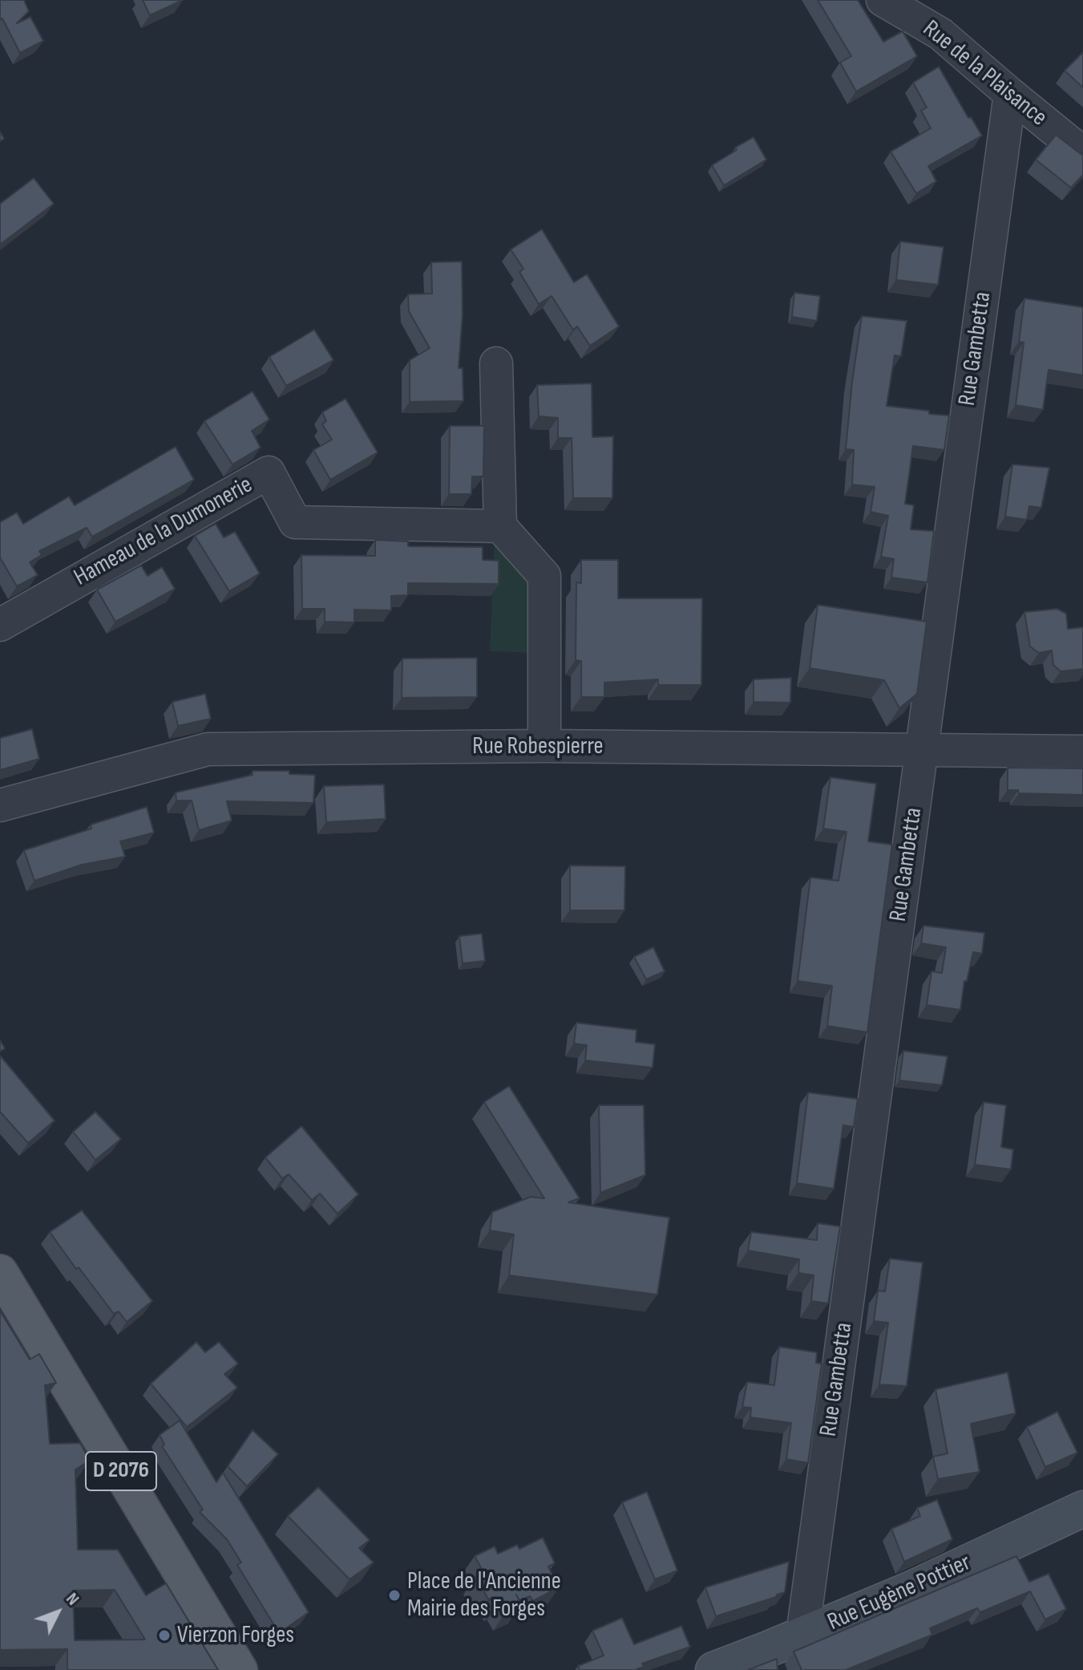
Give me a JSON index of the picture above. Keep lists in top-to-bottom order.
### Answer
{
  "streets": {
    "main road": ["D 2076"],
    "street": [
      "Rue de la Plaisance",
      "Rue Gambetta",
      "Hameau de la Dumonerie",
      "Rue Robespierre",
      "Rue Eugène Pottier"
    ]
  },
  "crossings": [
    ["Rue de la Plaisance", "Rue Gambetta"],
    ["Rue Gambetta", "Rue Robespierre"],
    ["Rue Gambetta", "Rue Eugène Pottier"]
  ],
  "places": ["Place de l'Ancienne Mairie des Forges", "Vierzon Forges"],
  "north": "top right"
}
